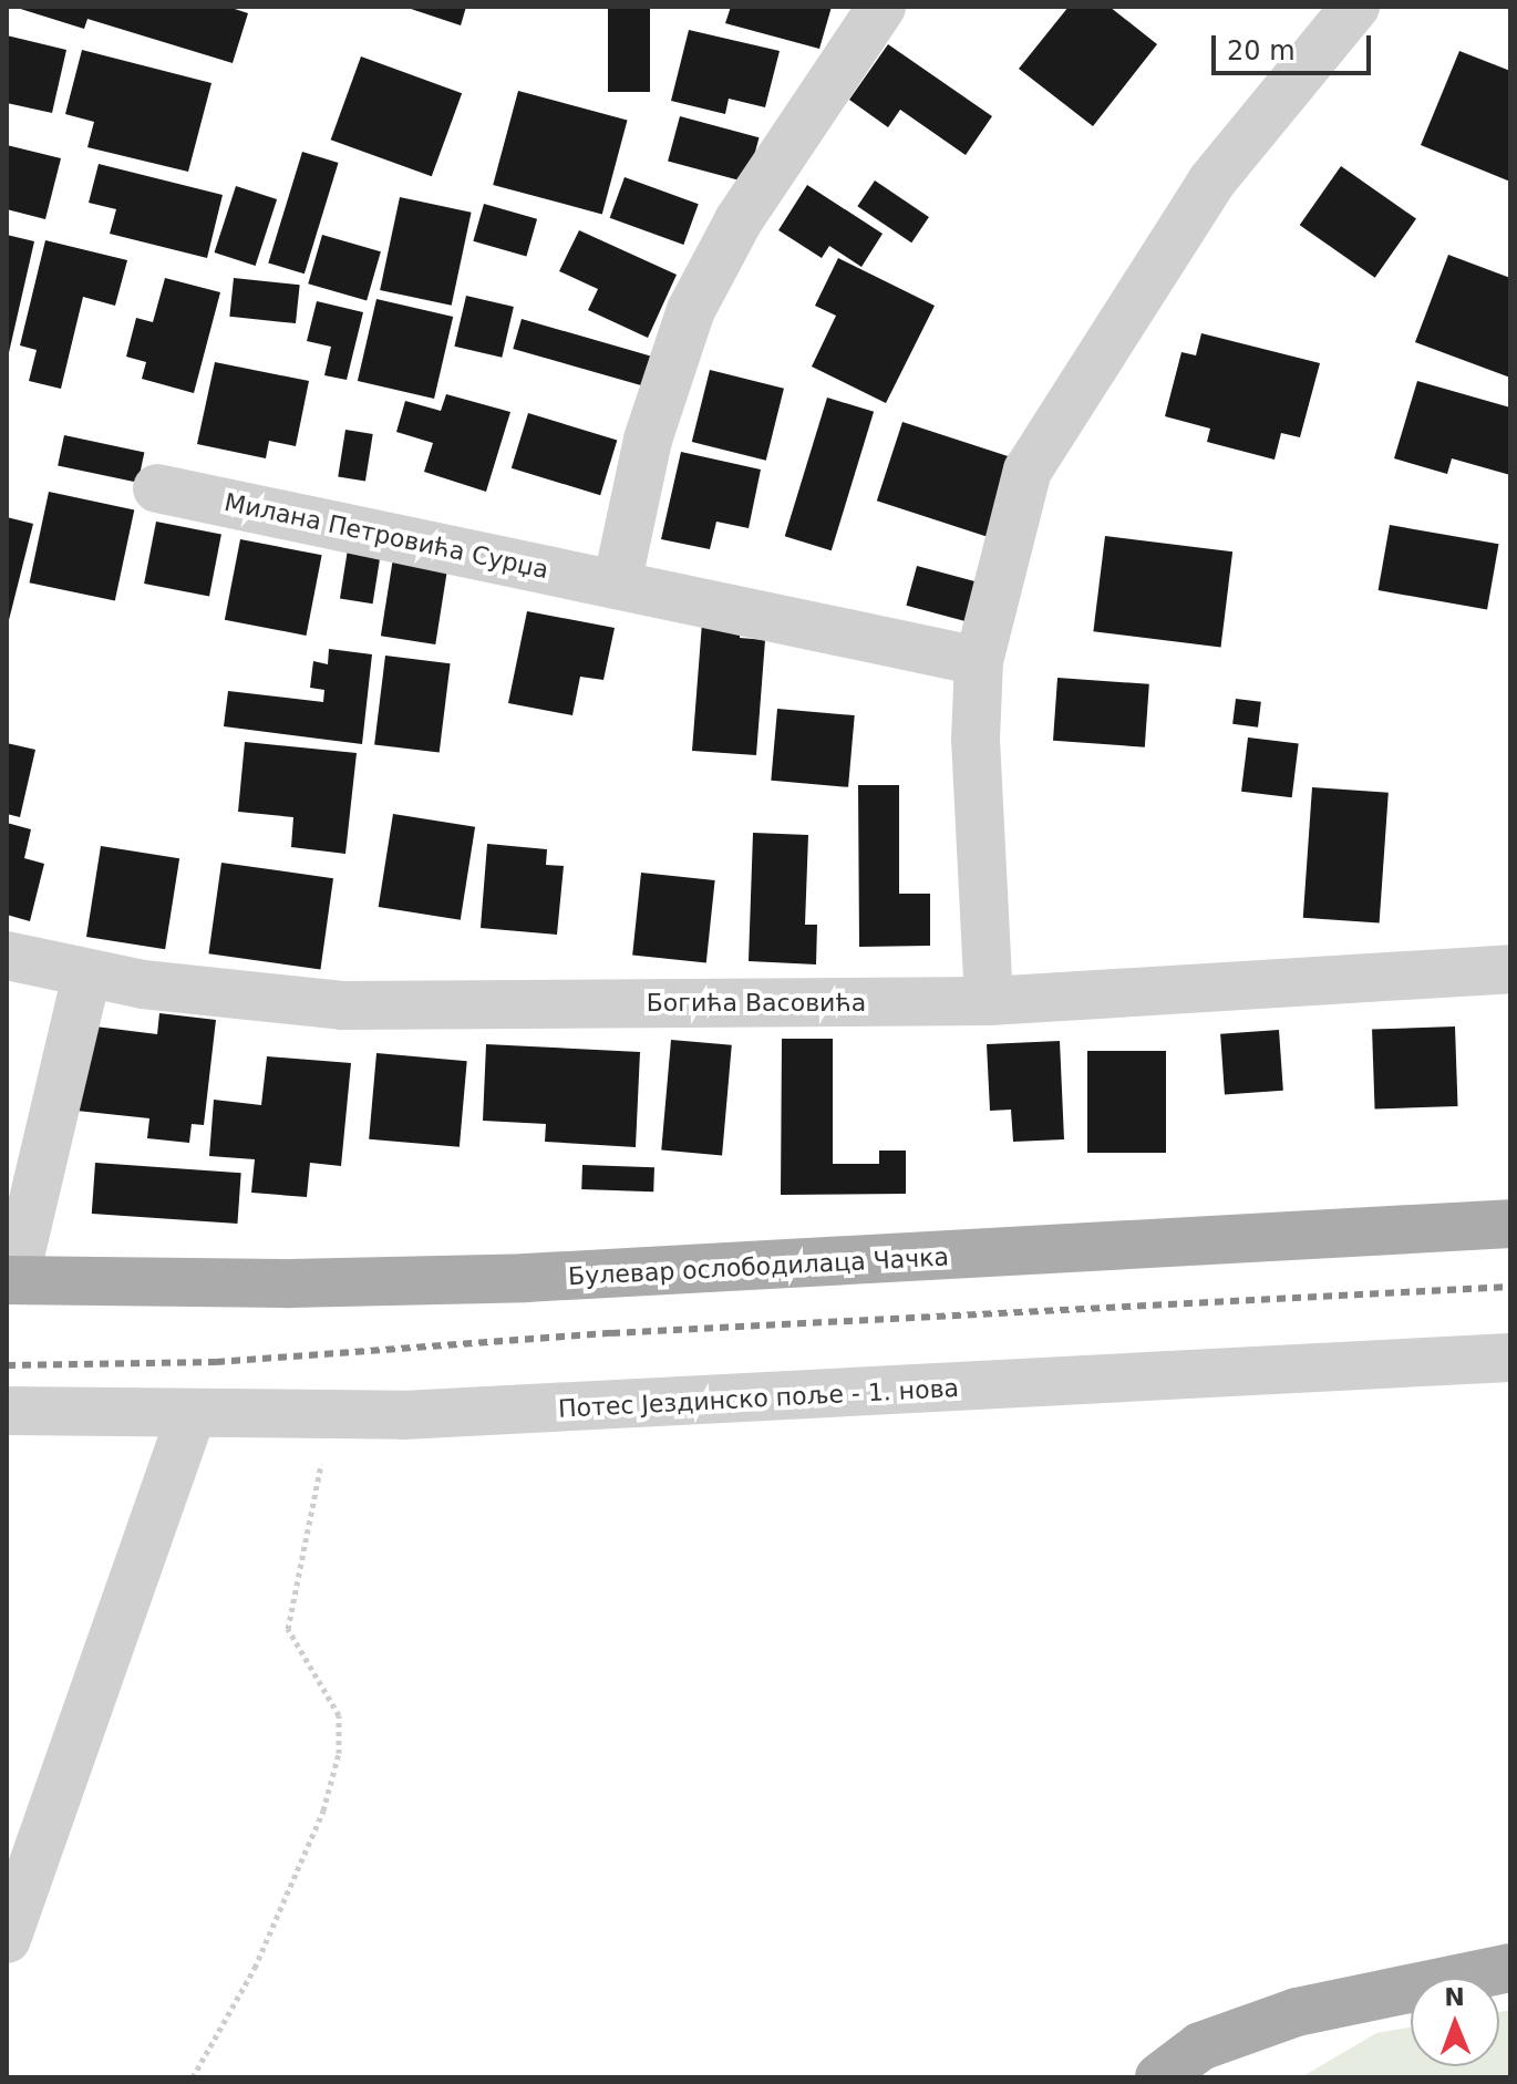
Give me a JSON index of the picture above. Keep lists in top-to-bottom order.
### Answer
{
  "streets": {
    "main road": ["Булевар ослободилаца Чачка"],
    "street": ["Милана Петровића Сурџа", "Богића Васовића", "Потес Јездинско поље - 1. нова"]
  },
  "scale_bar": "20 m",
  "north": "top"
}
